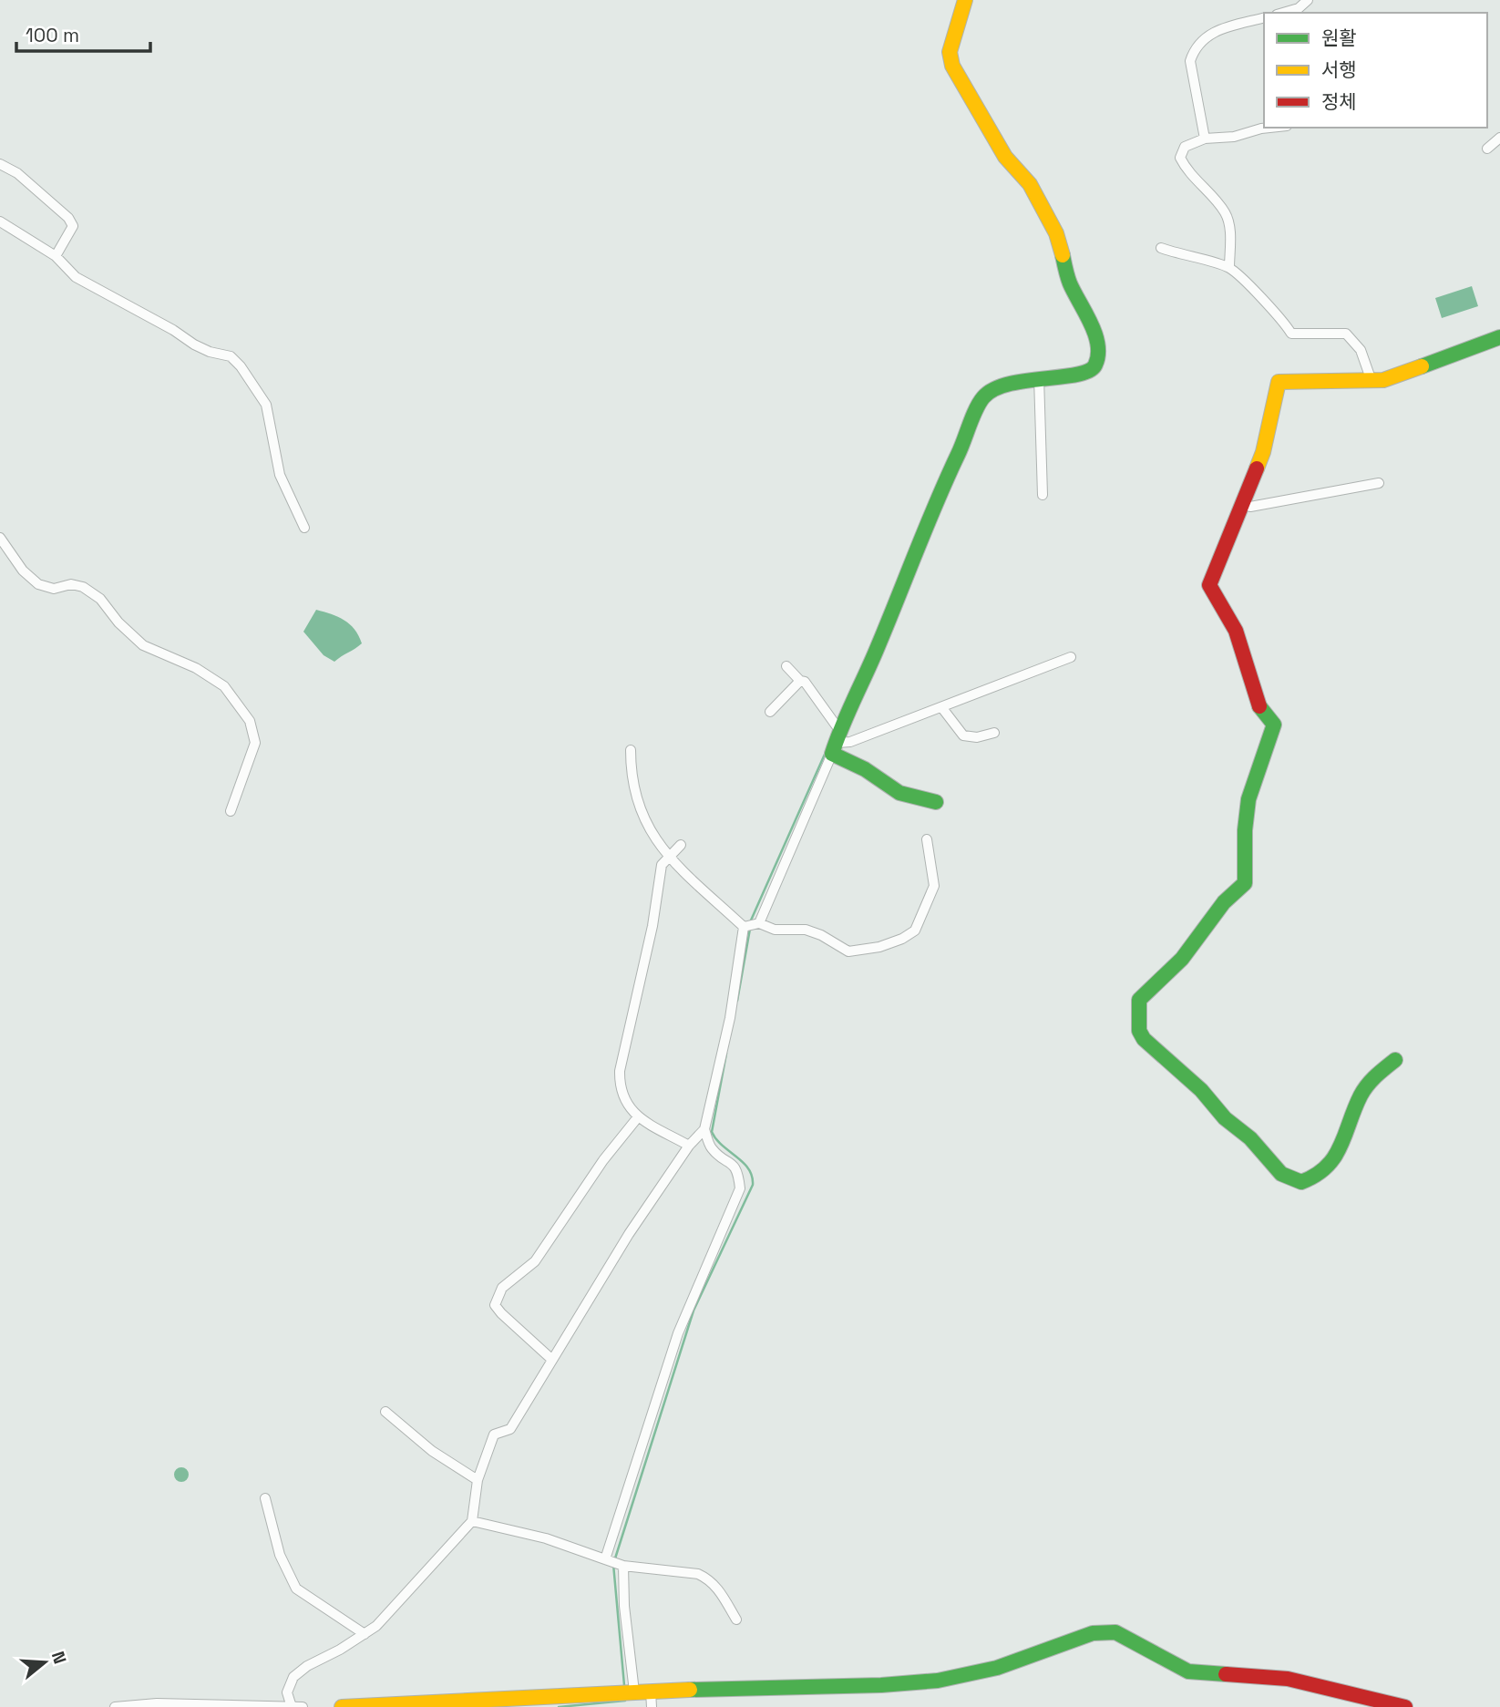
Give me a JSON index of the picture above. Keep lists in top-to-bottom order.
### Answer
{
  "legend": ["원활", "서행", "정체"],
  "scale_bar": "100 m",
  "north": "right"
}
